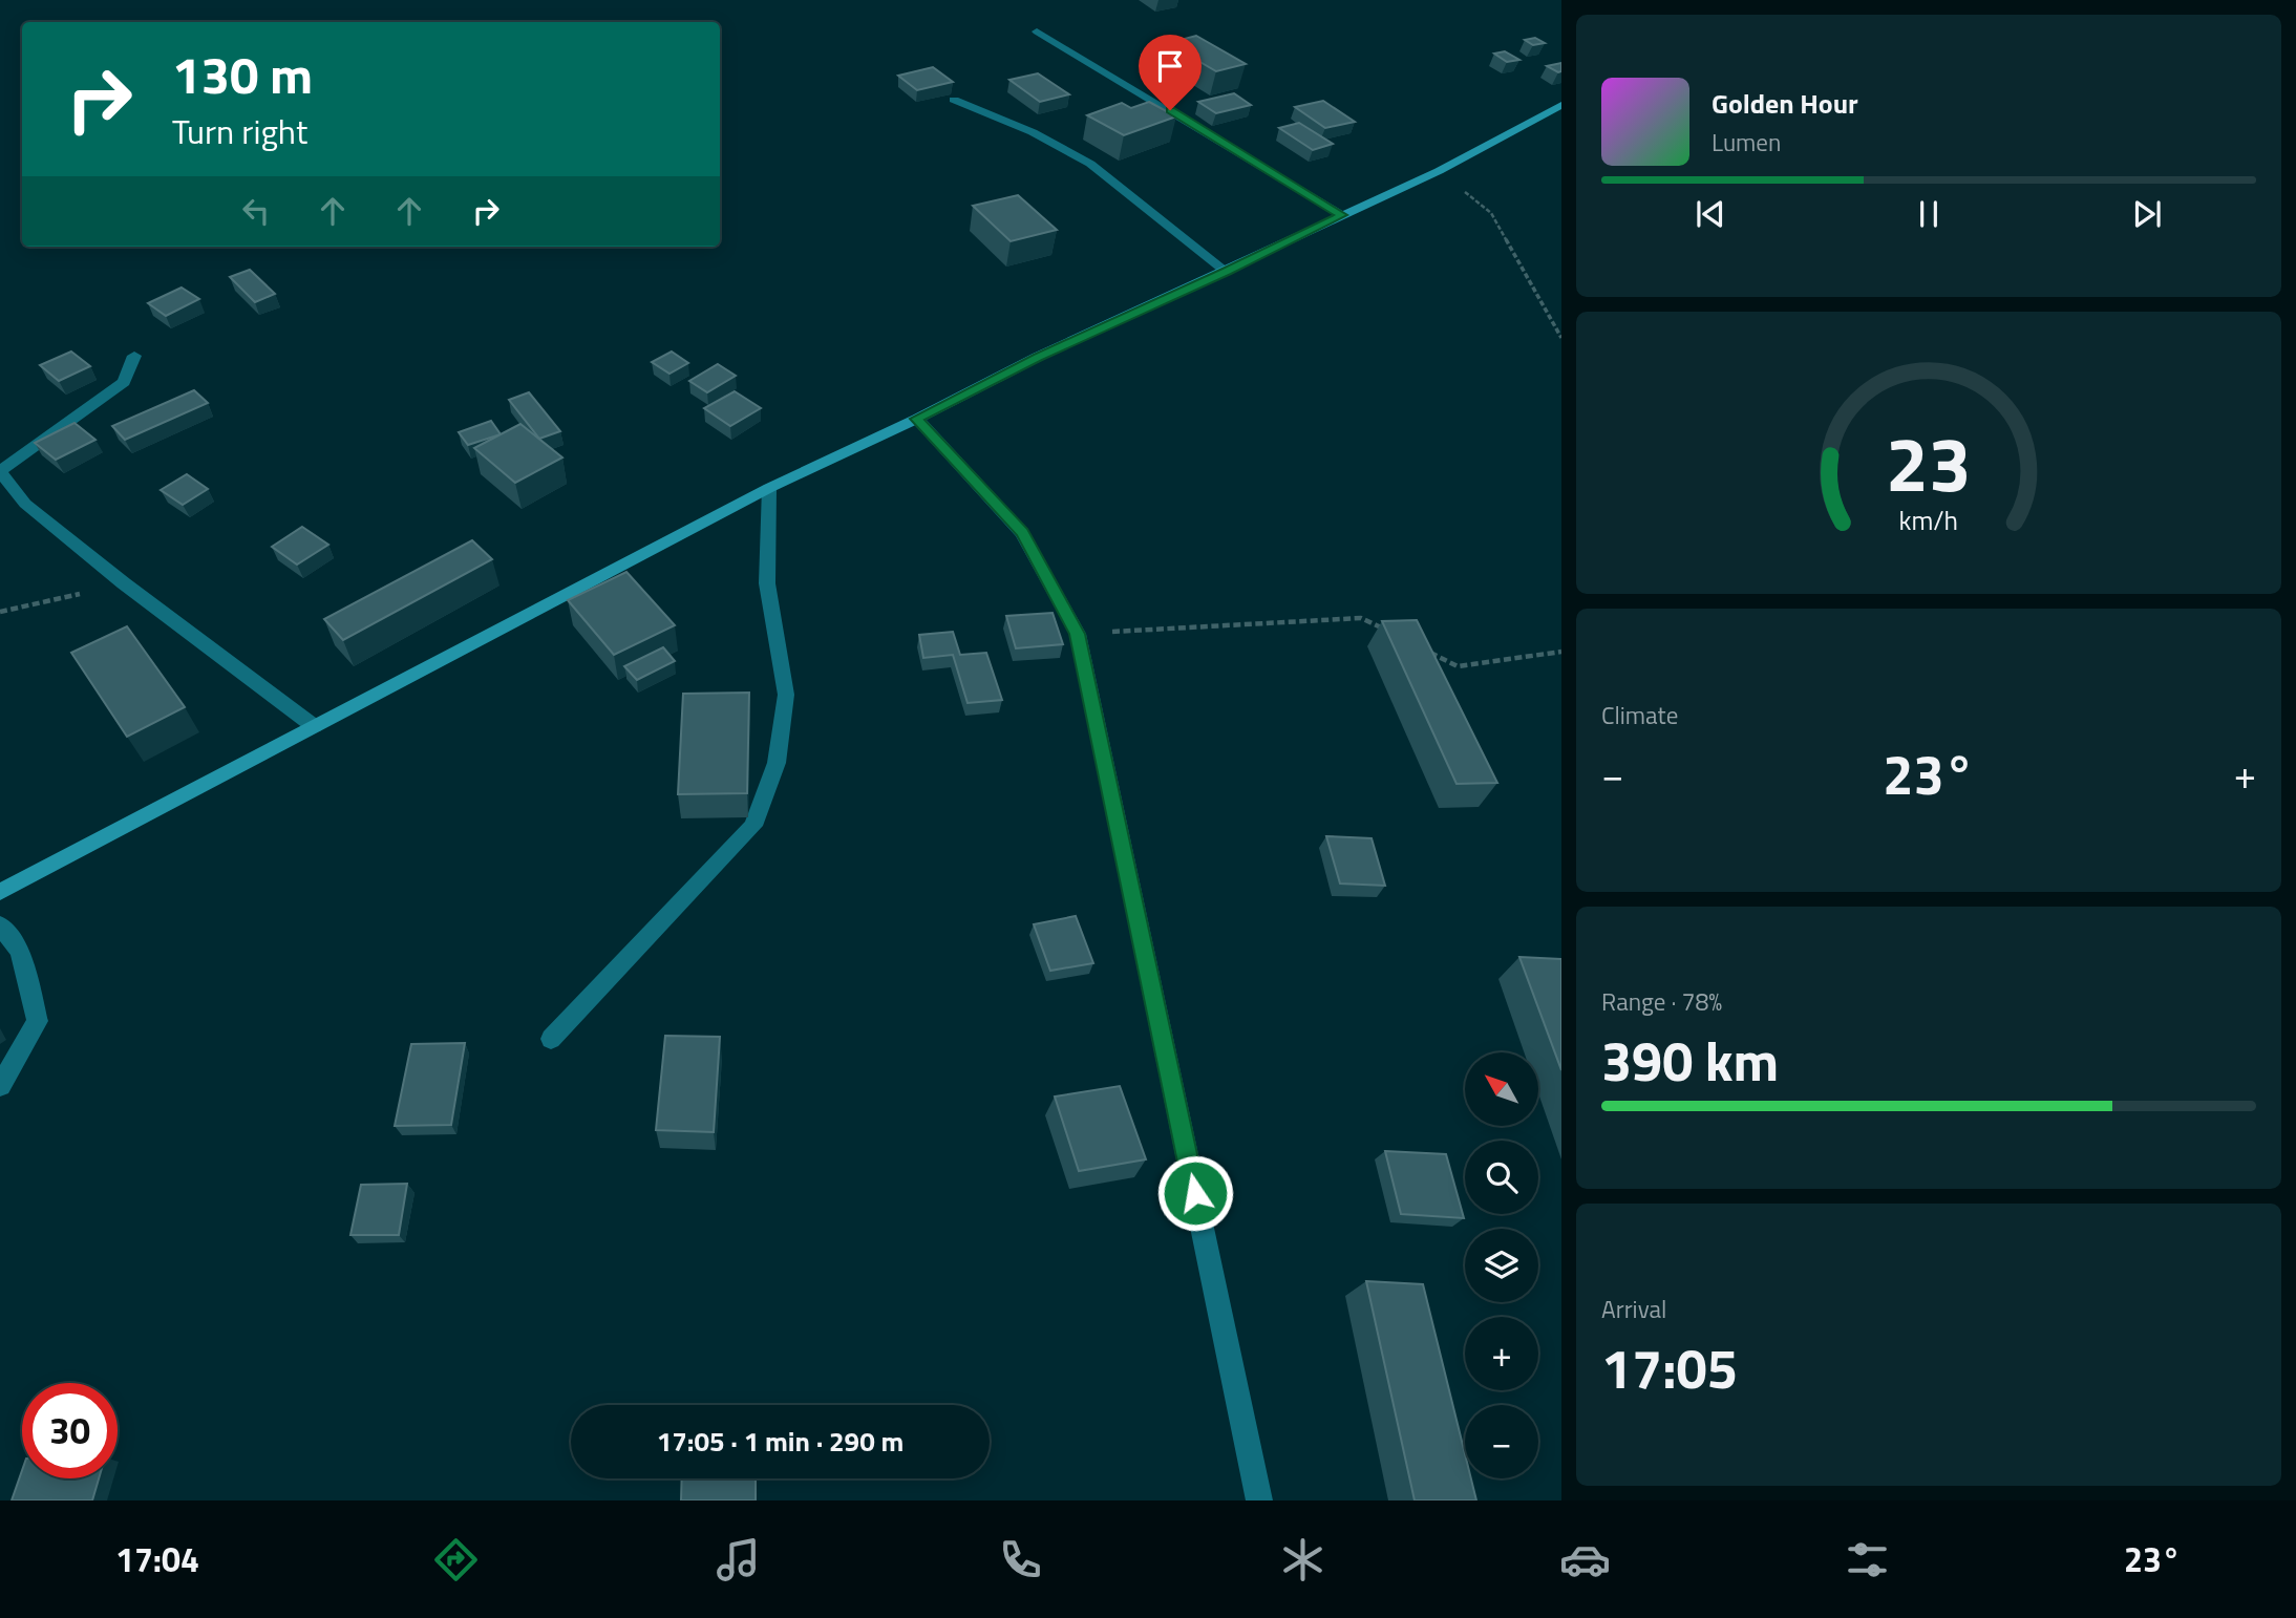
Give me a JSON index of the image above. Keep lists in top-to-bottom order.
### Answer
{
  "north": "top left",
  "page": {
    "turn": ["130 m", "Turn right"],
    "song": ["Golden Hour", "Lumen"],
    "tile": [
      "Climate",
      ["Range · 78%", "390 km"],
      ["Arrival", "17:05"]
    ],
    "heat": ["−", "23°", "+"],
    "map_buttons": ["+", "−"],
    "limit": "30",
    "trip": "17:05 · 1 min · 290 m",
    "tabs": ["17:04", "23°"],
    "gauge": ["23", "km/h"]
  }
}
